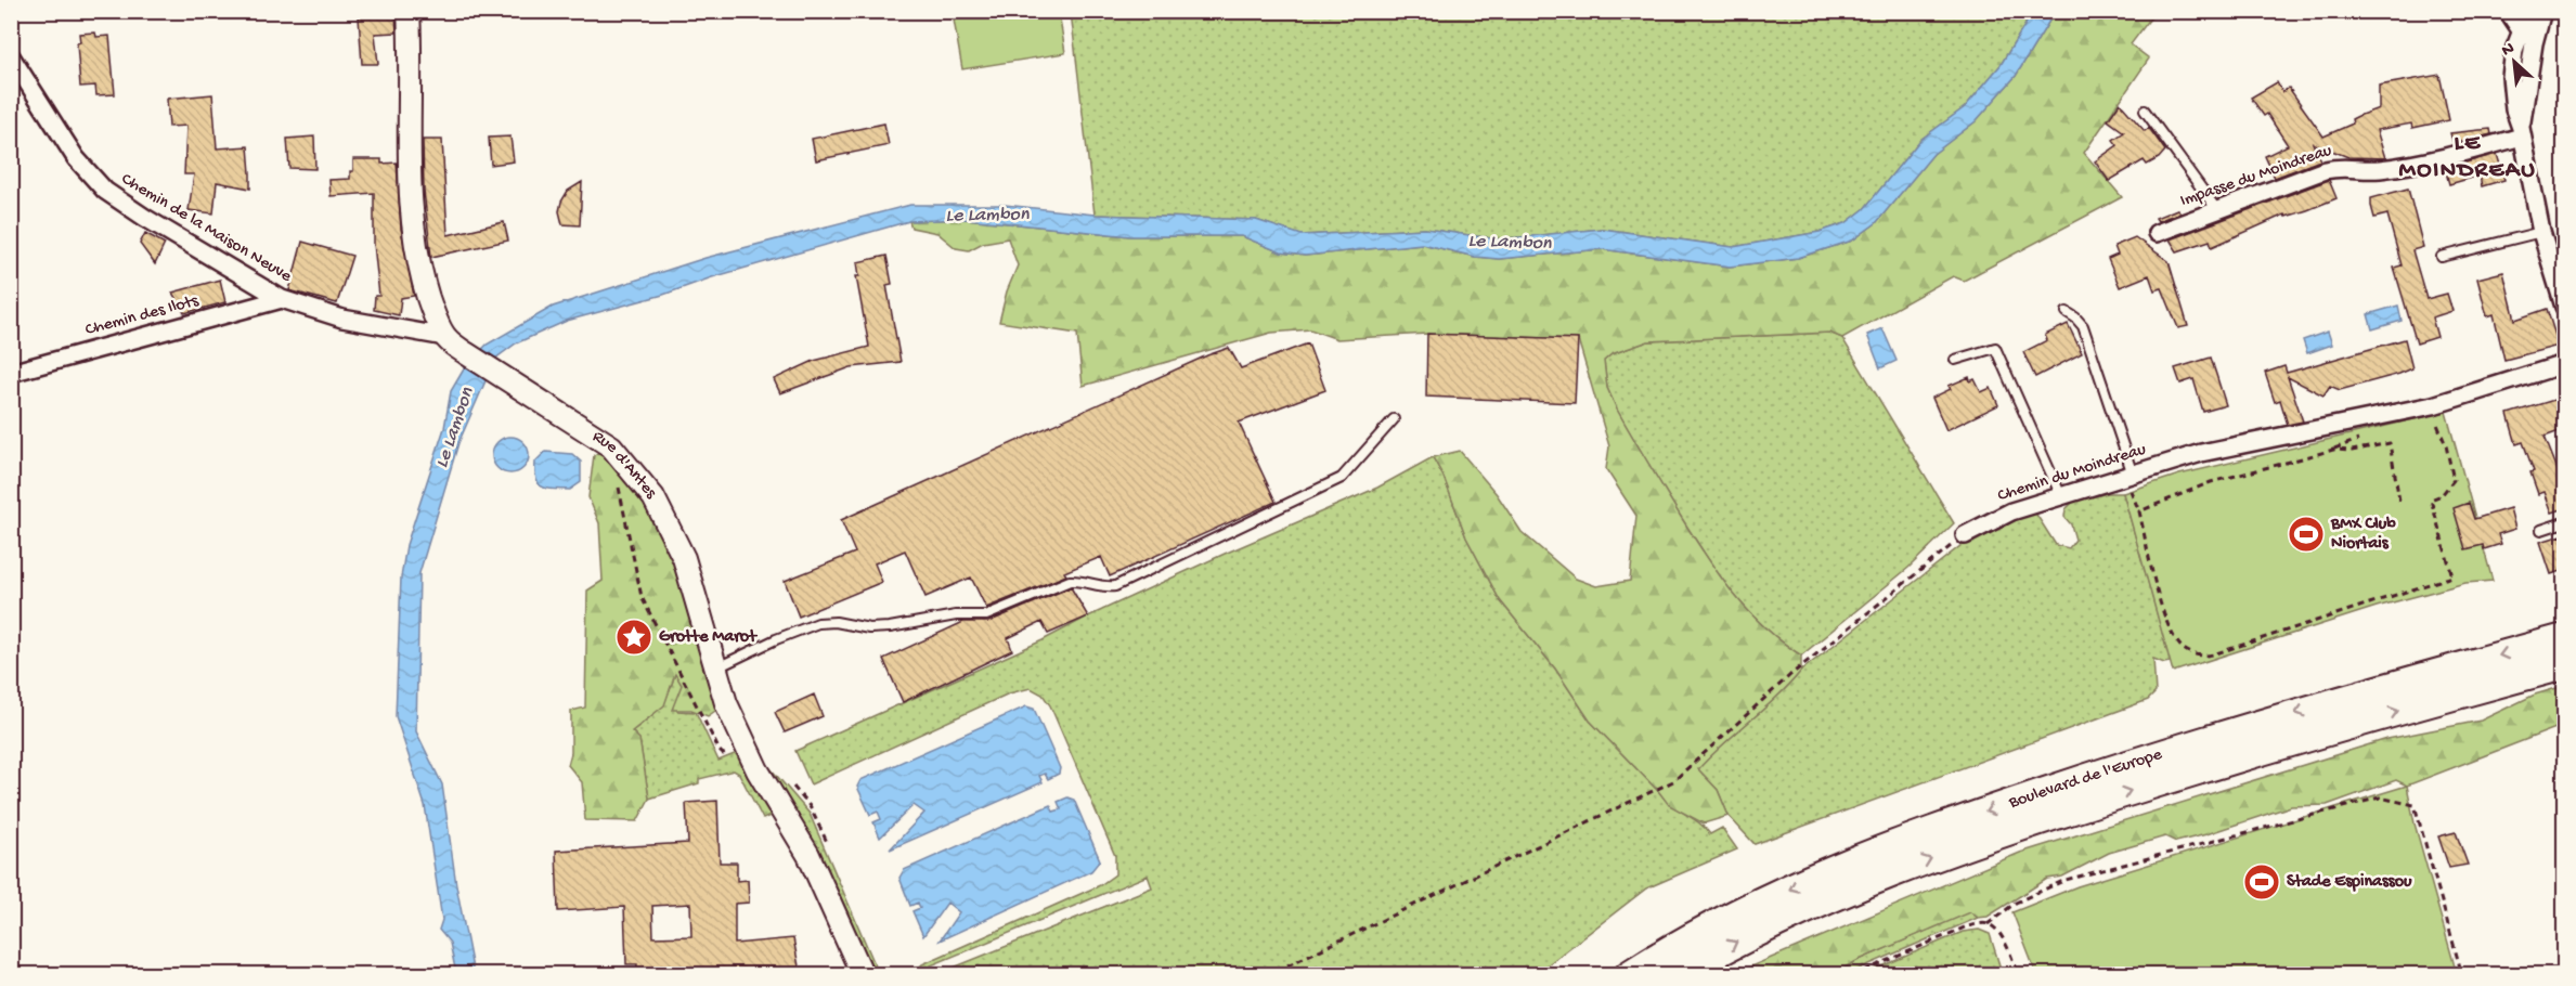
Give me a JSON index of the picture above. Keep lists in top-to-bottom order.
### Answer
{
  "streets": {
    "highway": ["Boulevard de l'Europe"],
    "street": [
      "Impasse du Moindreau",
      "Chemin de la Maison Neuve",
      "Chemin des Ilots",
      "Rue d'Antes",
      "Chemin du Moindreau"
    ]
  },
  "crossings": [
    ["Chemin de la Maison Neuve", "Chemin des Ilots"],
    ["Chemin de la Maison Neuve", "Rue d'Antes"]
  ],
  "districts": ["LE MOINDREAU"],
  "water": ["Le Lambon"],
  "places": {
    "sports": ["BMX Club Niortais", "Stade Espinassou"],
    "place": ["Grotte Marot"]
  },
  "north": "top left"
}
